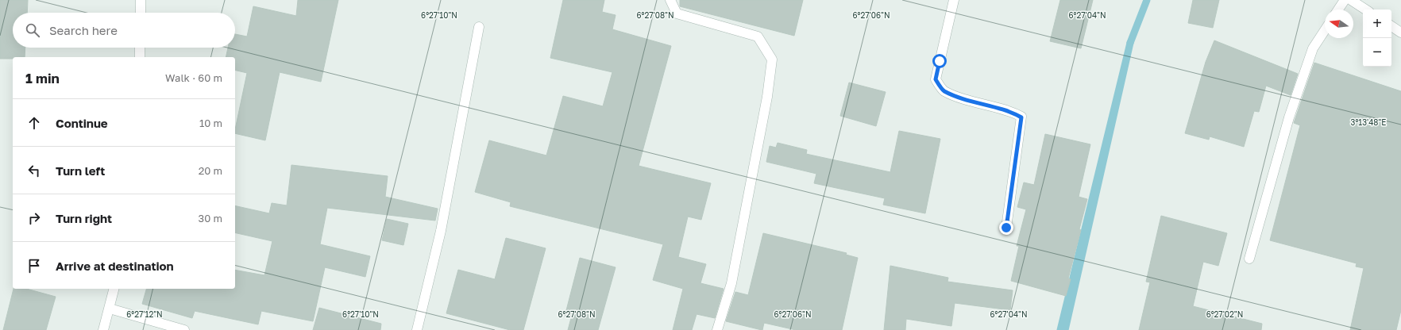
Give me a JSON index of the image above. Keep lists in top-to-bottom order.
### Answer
{
  "north": "left",
  "page": {
    "map_buttons": ["+", "−"],
    "search": "Search here",
    "heading": ["1 min", "Walk · 60 m"],
    "list": [
      ["Continue", "10 m"],
      ["Turn left", "20 m"],
      ["Turn right", "30 m"],
      "Arrive at destination"
    ]
  },
  "coordinates": [
    "6°27'10\"N",
    "6°27'08\"N",
    "6°27'06\"N",
    "6°27'04\"N",
    "3°13'48\"E",
    "6°27'12\"N",
    "6°27'02\"N"
  ]
}
